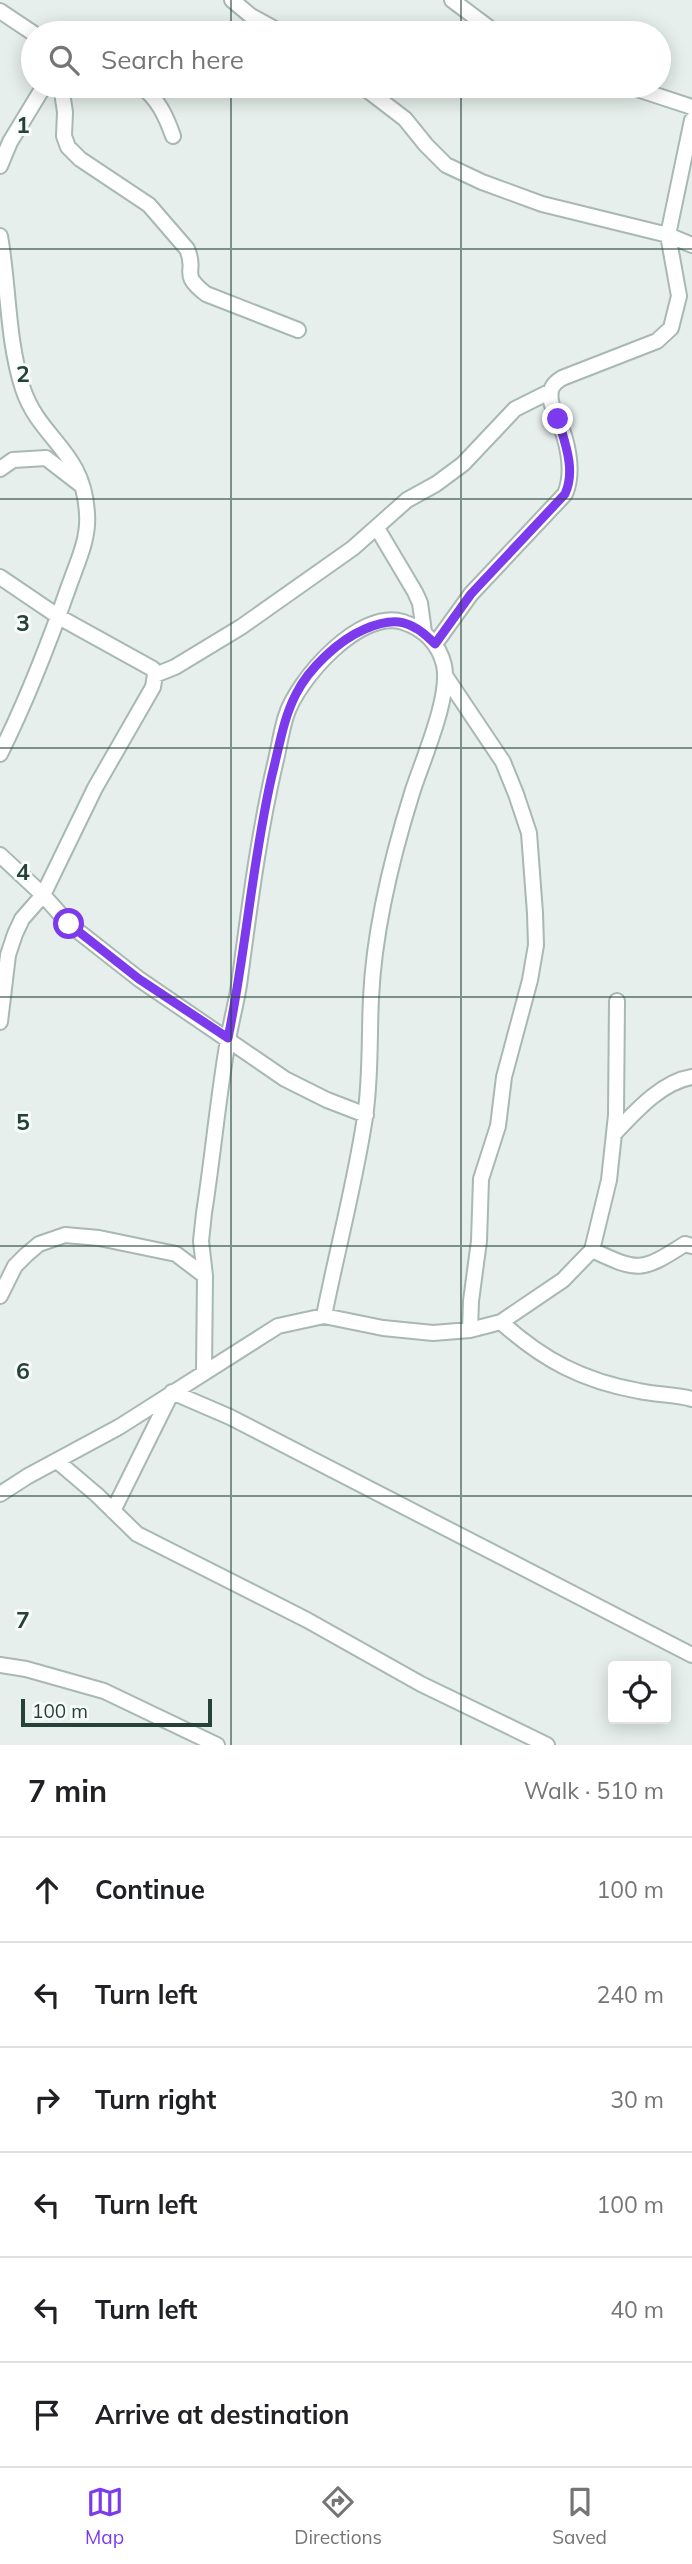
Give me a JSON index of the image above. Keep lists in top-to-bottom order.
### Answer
{
  "scale_bar": "100 m",
  "page": {
    "search": "Search here",
    "scale": "100 m",
    "heading": ["7 min", "Walk · 510 m"],
    "list": [
      ["Continue", "100 m"],
      ["Turn left", "240 m"],
      ["Turn right", "30 m"],
      ["Turn left", "100 m"],
      ["Turn left", "40 m"],
      "Arrive at destination"
    ],
    "nav": ["Map", "Directions", "Saved"]
  },
  "grid": {
    "rows": [
      "1",
      "2",
      "3",
      "4",
      "5",
      "6",
      "7"
    ]
  }
}
